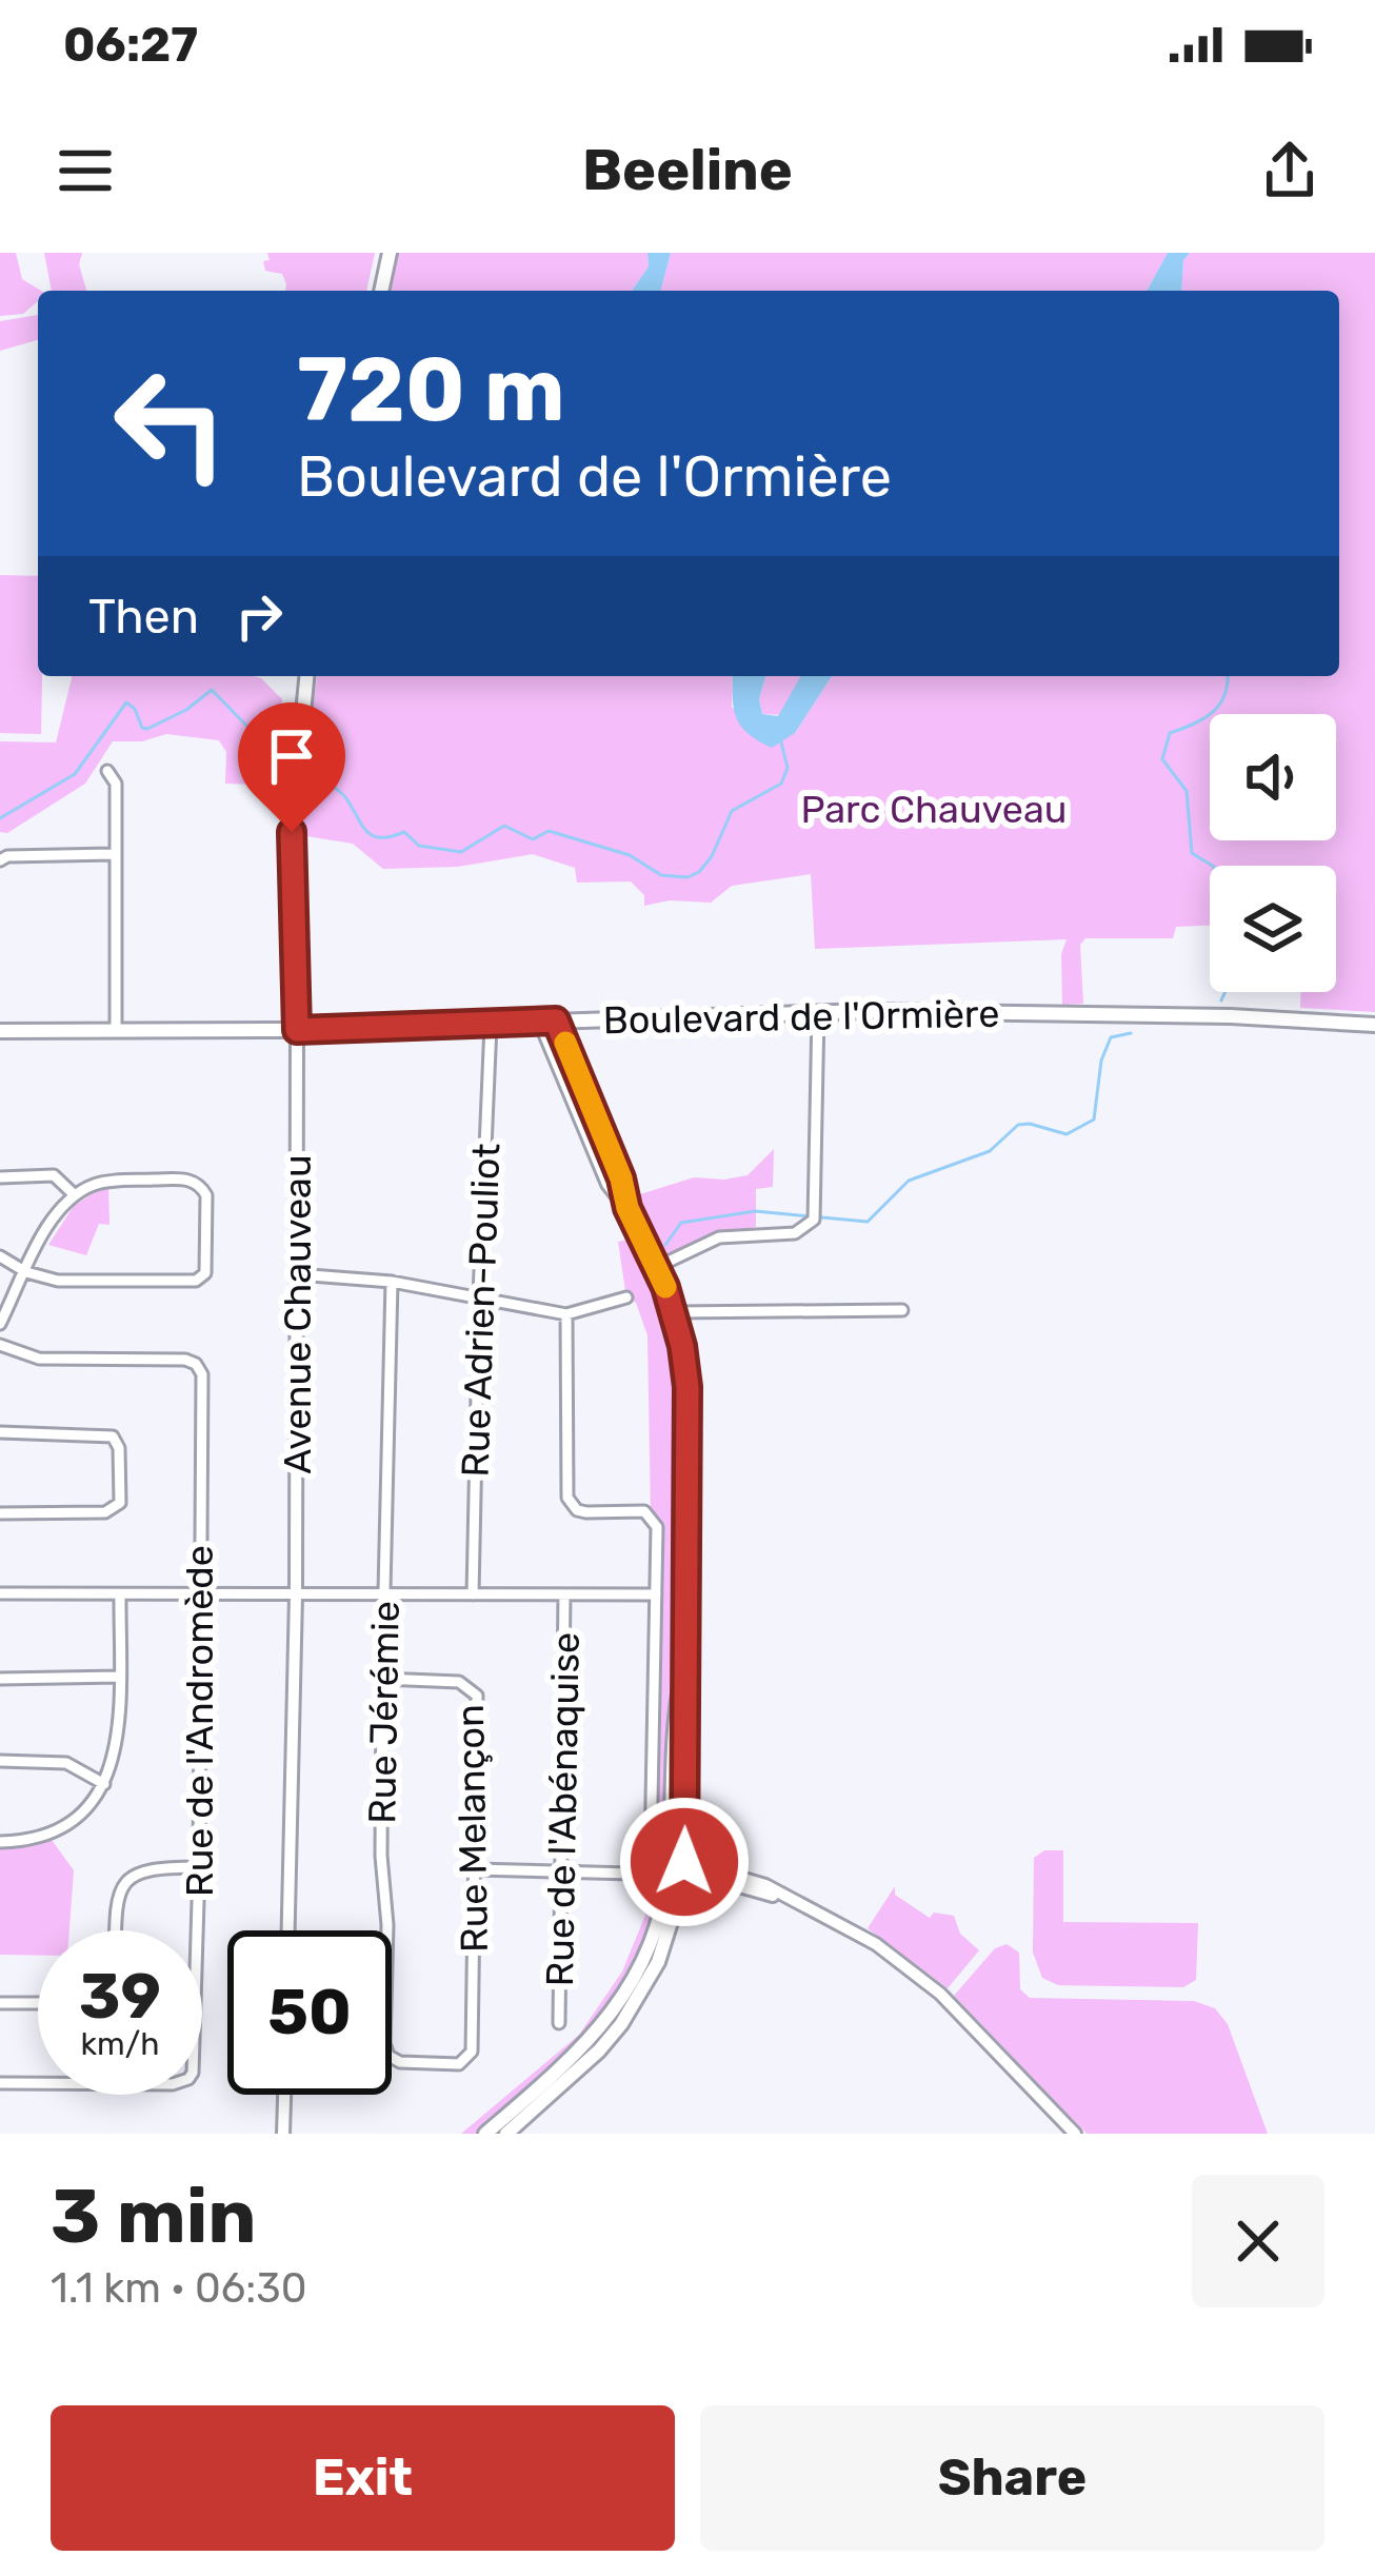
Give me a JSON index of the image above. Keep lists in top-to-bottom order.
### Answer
{
  "streets": {
    "main road": ["Boulevard de l'Ormière", "Avenue Chauveau"],
    "street": [
      "Rue Adrien-Pouliot",
      "Rue Jérémie",
      "Rue de l'Andromède",
      "Rue de l'Abénaquise",
      "Rue Melançon"
    ]
  },
  "crossings": [
    ["Boulevard de l'Ormière", "Rue Adrien-Pouliot"],
    ["Boulevard de l'Ormière", "Avenue Chauveau"],
    ["Rue Jérémie", "Rue Melançon"]
  ],
  "parks": ["Parc Chauveau"],
  "page": {
    "status": "06:27",
    "header": "Beeline",
    "turn": ["720 m", "Boulevard de l'Ormière"],
    "then": "Then",
    "speed": "39 km/h",
    "limit": "50",
    "heading": ["3 min", "1.1 km · 06:30"],
    "buttons": ["Exit", "Share"]
  }
}
